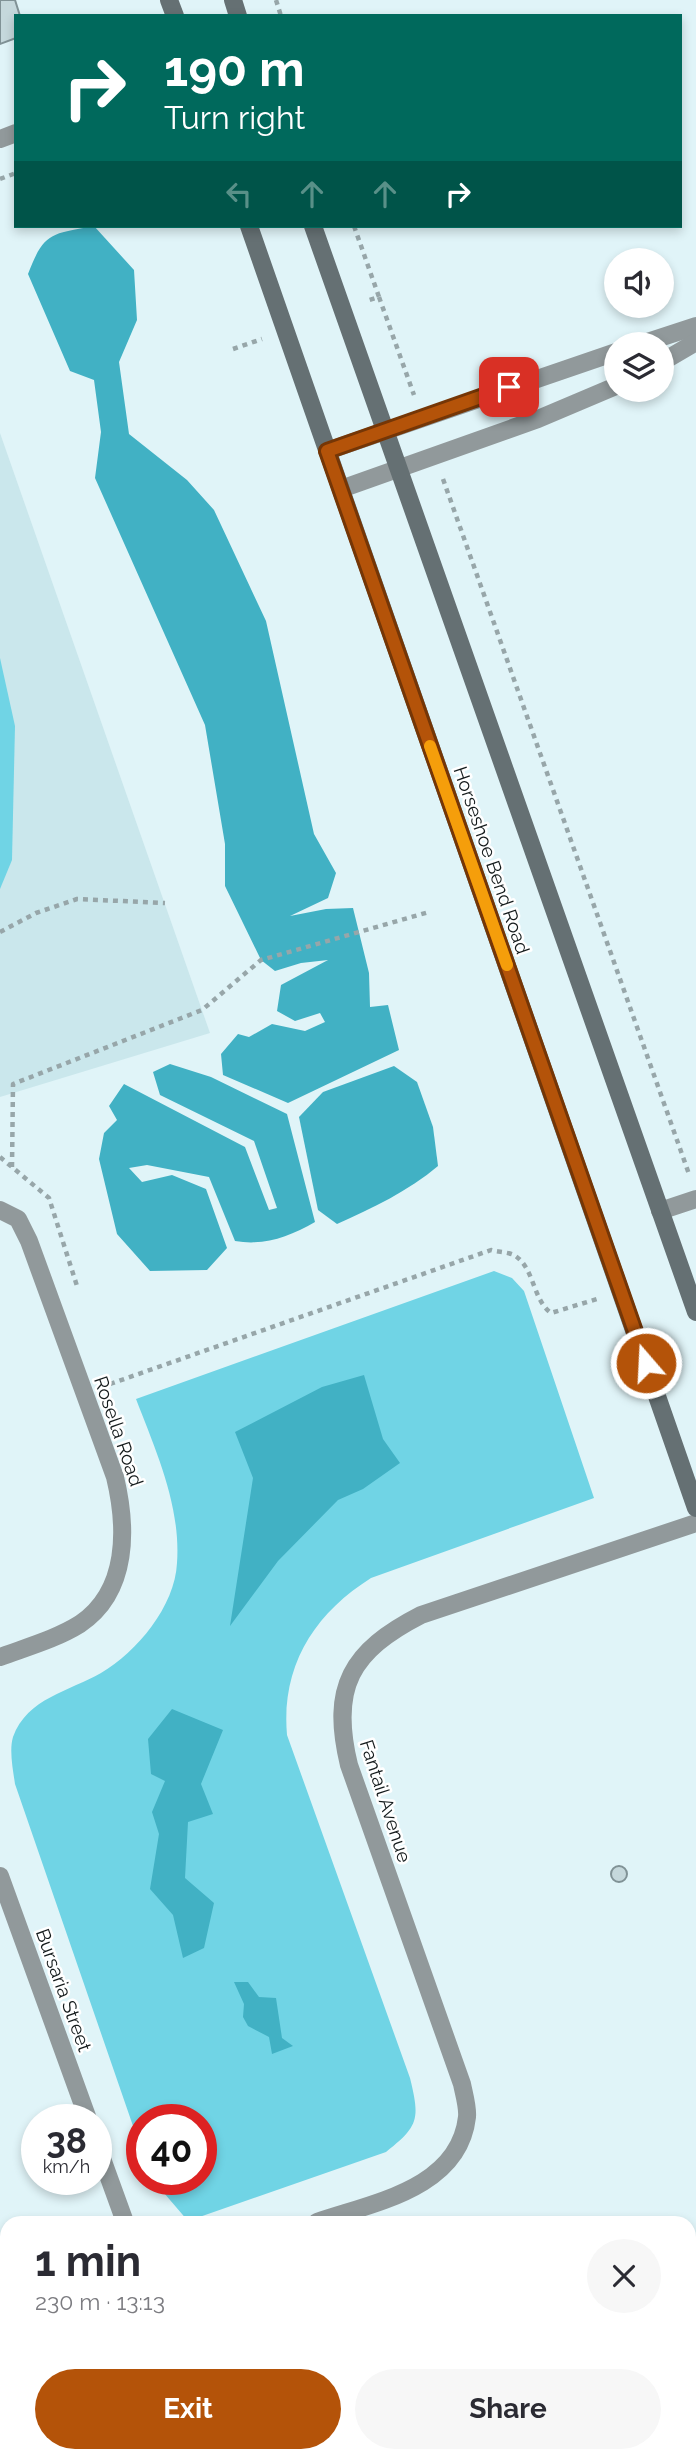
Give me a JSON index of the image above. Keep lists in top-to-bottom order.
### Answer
{
  "streets": {
    "street": [
      "Horseshoe Bend Road",
      "Rosella Road",
      "Fantail Avenue",
      "Bursaria Street"
    ]
  },
  "page": {
    "turn": ["190 m", "Turn right"],
    "speed": "38 km/h",
    "limit": "40",
    "heading": ["1 min", "230 m · 13:13"],
    "buttons": ["Exit", "Share"]
  }
}
